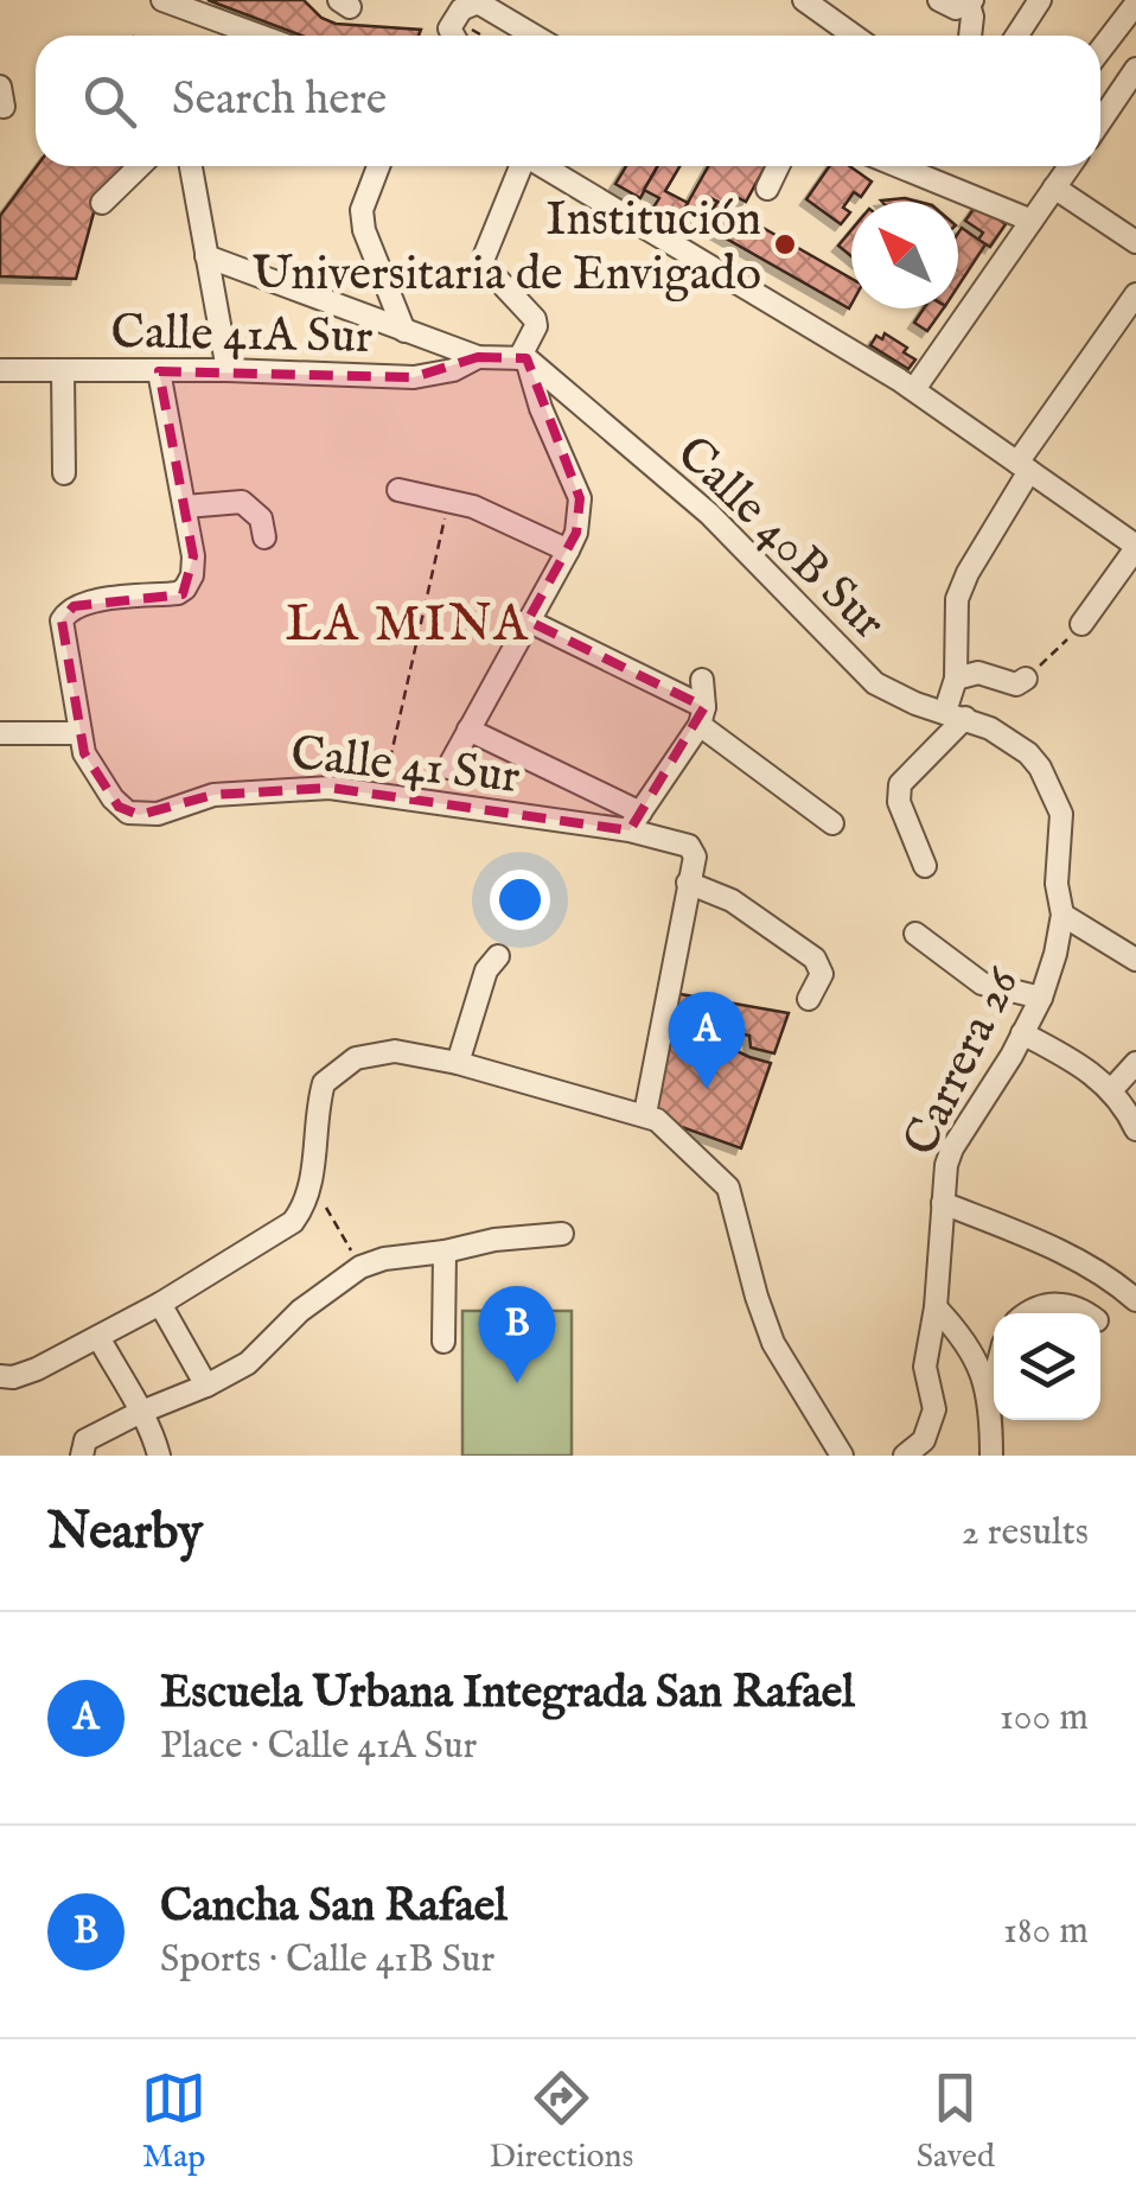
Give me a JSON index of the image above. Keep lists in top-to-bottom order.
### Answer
{
  "streets": {
    "street": [
      "Calle 41A Sur",
      "Calle 40B Sur",
      "Calle 41 Sur",
      "Carrera 26"
    ]
  },
  "crossings": [
    ["Calle 40B Sur", "Carrera 26"]
  ],
  "districts": ["LA MINA"],
  "places": ["Institución Universitaria de Envigado"],
  "north": "top left",
  "page": {
    "search": "Search here",
    "pins": ["A", "B"],
    "heading": ["Nearby", "2 results"],
    "list": [
      {
        "mark": "A",
        "name": "Escuela Urbana Integrada San Rafael",
        "note": "Place · Calle 41A Sur",
        "value": "100 m"
      },
      {
        "mark": "B",
        "name": "Cancha San Rafael",
        "note": "Sports · Calle 41B Sur",
        "value": "180 m"
      }
    ],
    "nav": ["Map", "Directions", "Saved"]
  }
}
